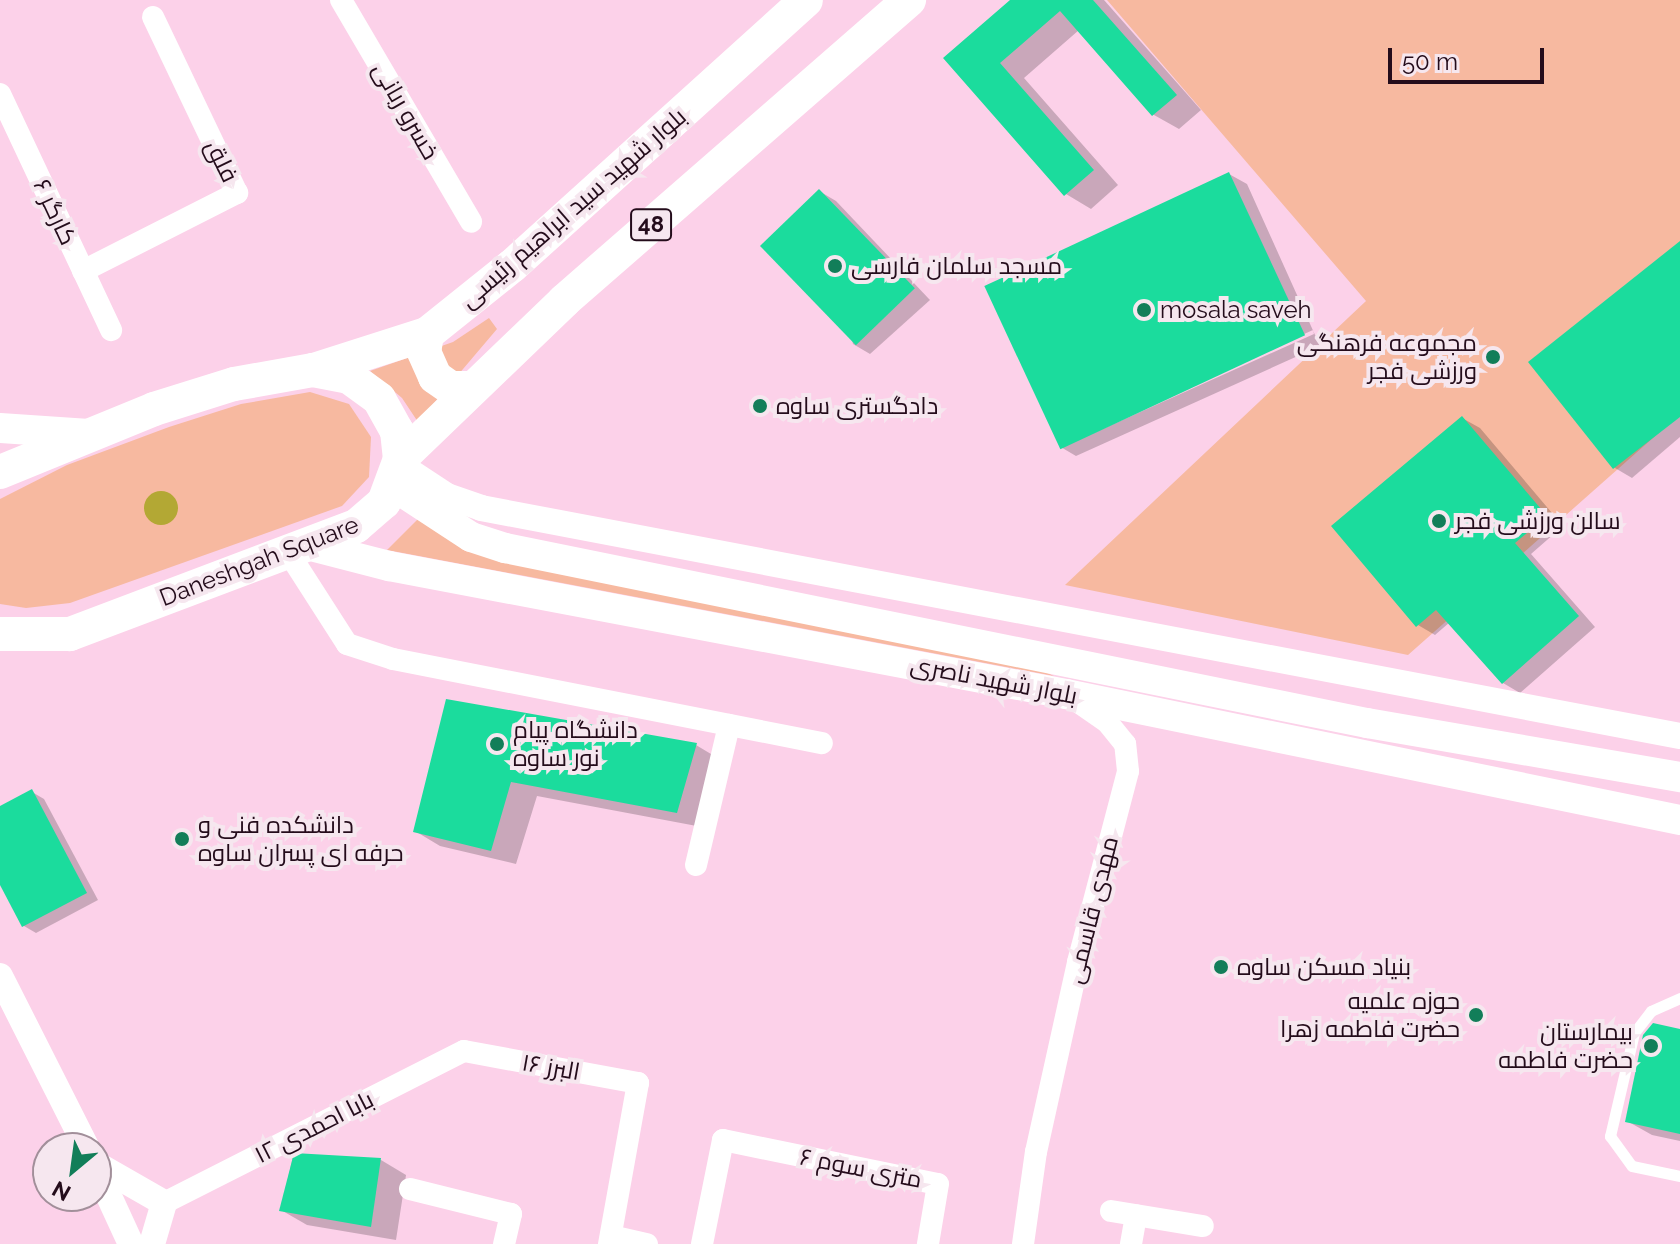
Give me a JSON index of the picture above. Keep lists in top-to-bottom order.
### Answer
{
  "streets": {
    "main road": [
      "بلوار شهید سید ابراهیم رئیسی",
      "48",
      "Daneshgah Square",
      "بلوار شهید ناصری"
    ],
    "street": [
      "خسرو ربانی",
      "فلق",
      "کارگر ۶",
      "مهدی قاسمی",
      "البرز ۱۶",
      "بابا احمدی ۱۲",
      "۶ متری سوم"
    ]
  },
  "crossings": [
    ["فلق", "کارگر ۶"],
    ["بلوار شهید سید ابراهیم رئیسی", "48"],
    ["48", "Daneshgah Square"],
    ["48", "بلوار شهید ناصری"],
    ["Daneshgah Square", "بلوار شهید ناصری"],
    ["بلوار شهید ناصری", "مهدی قاسمی"],
    ["البرز ۱۶", "بابا احمدی ۱۲"]
  ],
  "places": [
    "مسجد سلمان فارسی",
    "mosala saveh",
    "مجموعه فرهنگی ورزشی فجر",
    "دادگستری ساوه",
    "سالن ورزشی فجر",
    "دانشگاه پیام نور ساوه",
    "دانشکده فنی و حرفه ای پسران ساوه",
    "بنیاد مسکن ساوه",
    "حوزه علمیه حضرت فاطمه زهرا",
    "بیمارستان حضرت فاطمه"
  ],
  "scale_bar": "50 m",
  "north": "bottom left"
}
